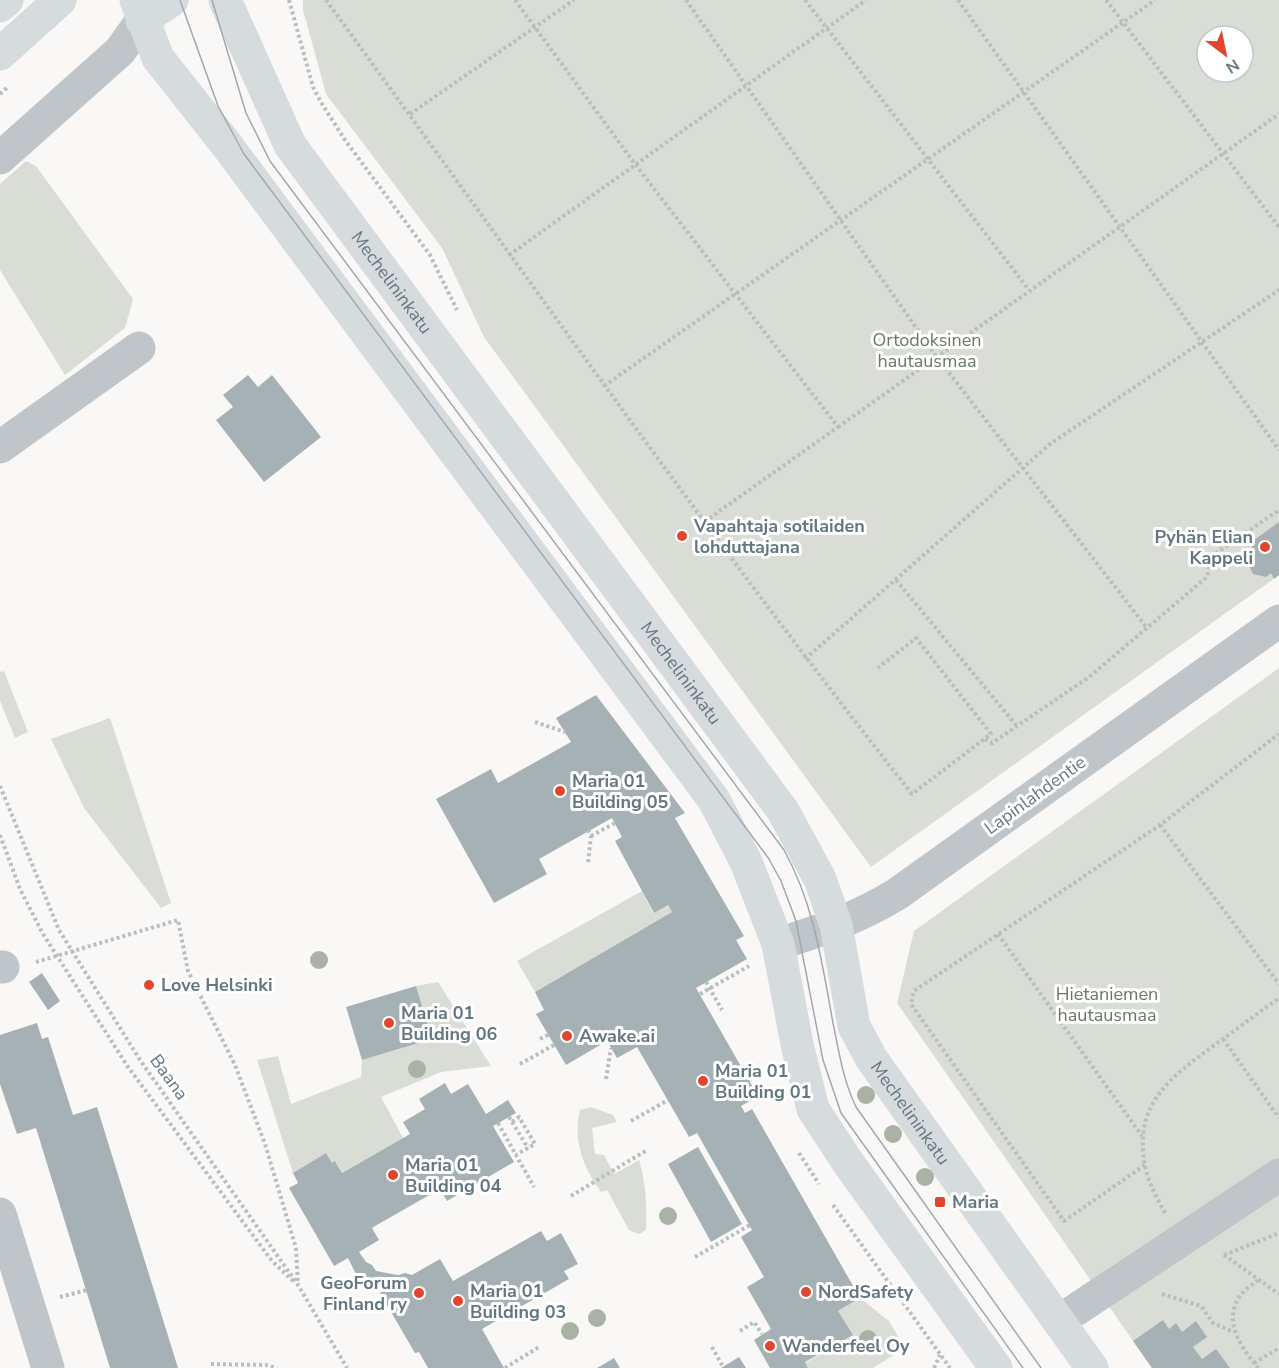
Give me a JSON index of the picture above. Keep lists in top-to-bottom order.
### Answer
{
  "streets": {
    "main road": ["Mechelininkatu"],
    "street": ["Lapinlahdentie"],
    "path": ["Baana"]
  },
  "crossings": [
    ["Mechelininkatu", "Lapinlahdentie"]
  ],
  "parks": ["Ortodoksinen hautausmaa", "Hietaniemen hautausmaa"],
  "places": {
    "other": [
      "Vapahtaja sotilaiden lohduttajana",
      "Pyhän Elian Kappeli",
      "Maria 01 Building 05",
      "Love Helsinki",
      "Maria 01 Building 06",
      "Awake.ai",
      "Maria 01 Building 01",
      "Maria 01 Building 04",
      "NordSafety",
      "GeoForum Finland ry",
      "Maria 01 Building 03",
      "Wanderfeel Oy"
    ],
    "transit": ["Maria"]
  },
  "north": "bottom right"
}
